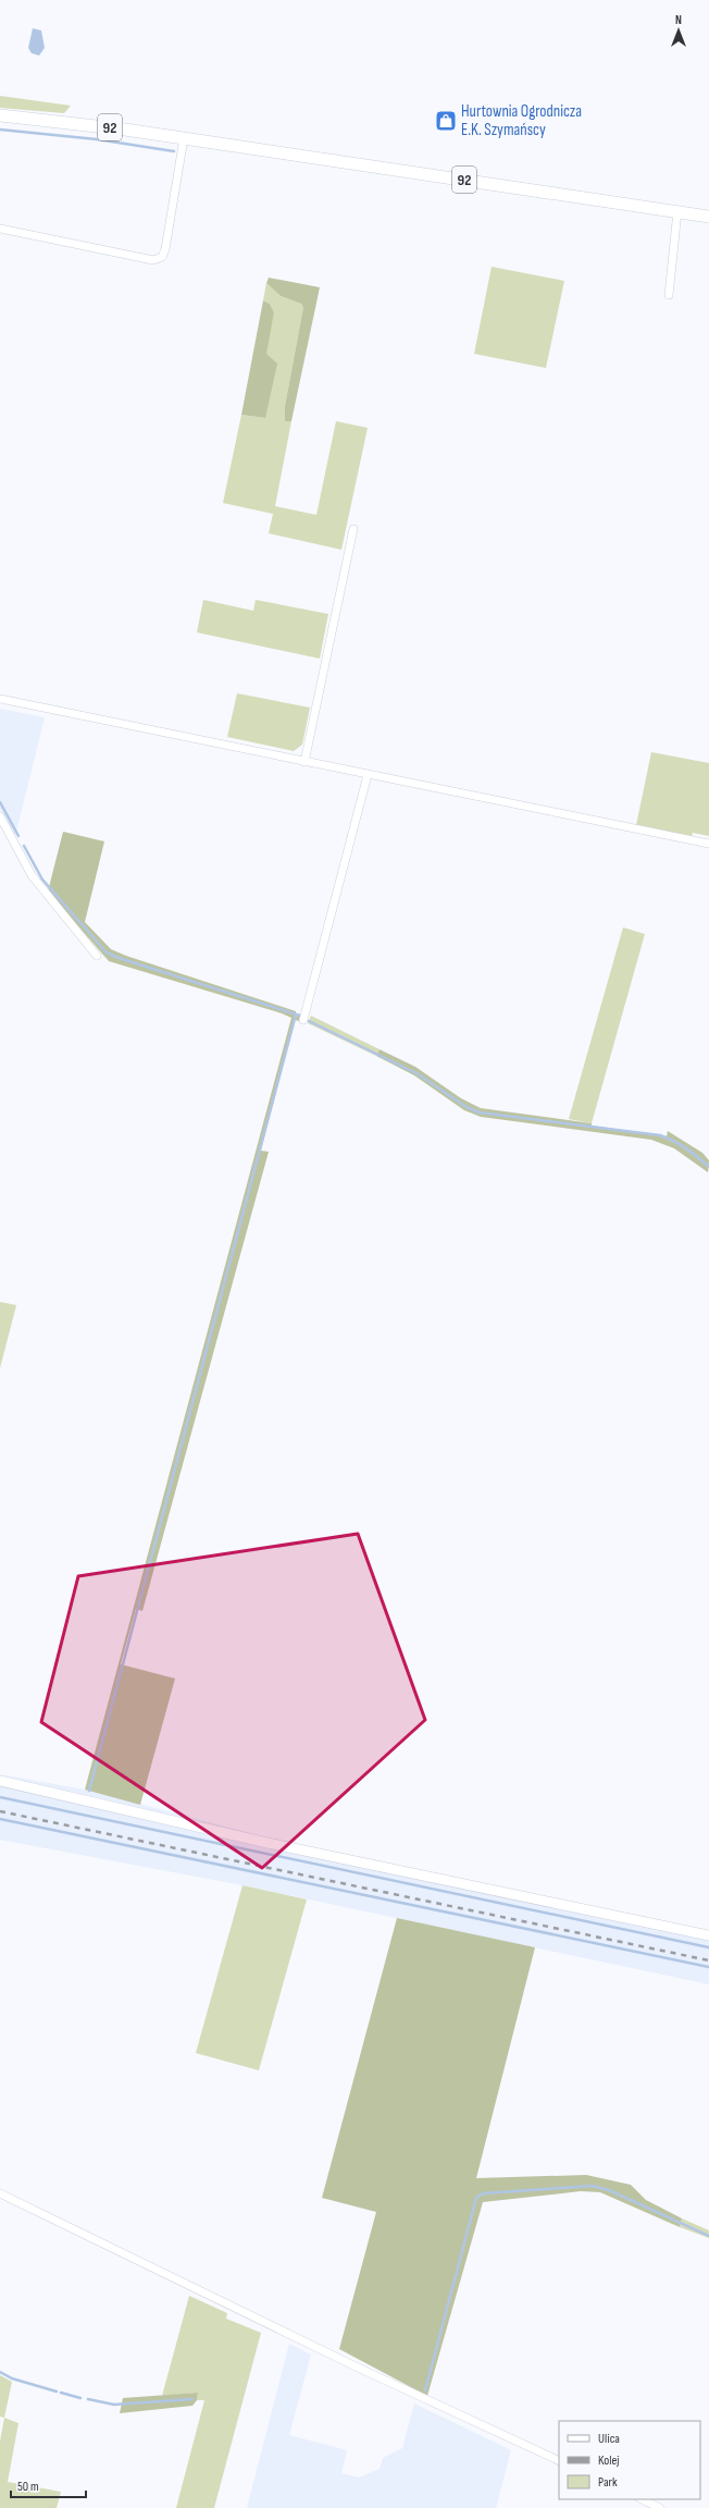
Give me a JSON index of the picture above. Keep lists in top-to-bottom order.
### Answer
{
  "streets": {
    "main road": ["92"]
  },
  "places": {
    "shop": ["Hurtownia Ogrodnicza E.K. Szymańscy"]
  },
  "legend": ["Ulica", "Kolej", "Park"],
  "scale_bar": "50 m",
  "north": "top"
}
